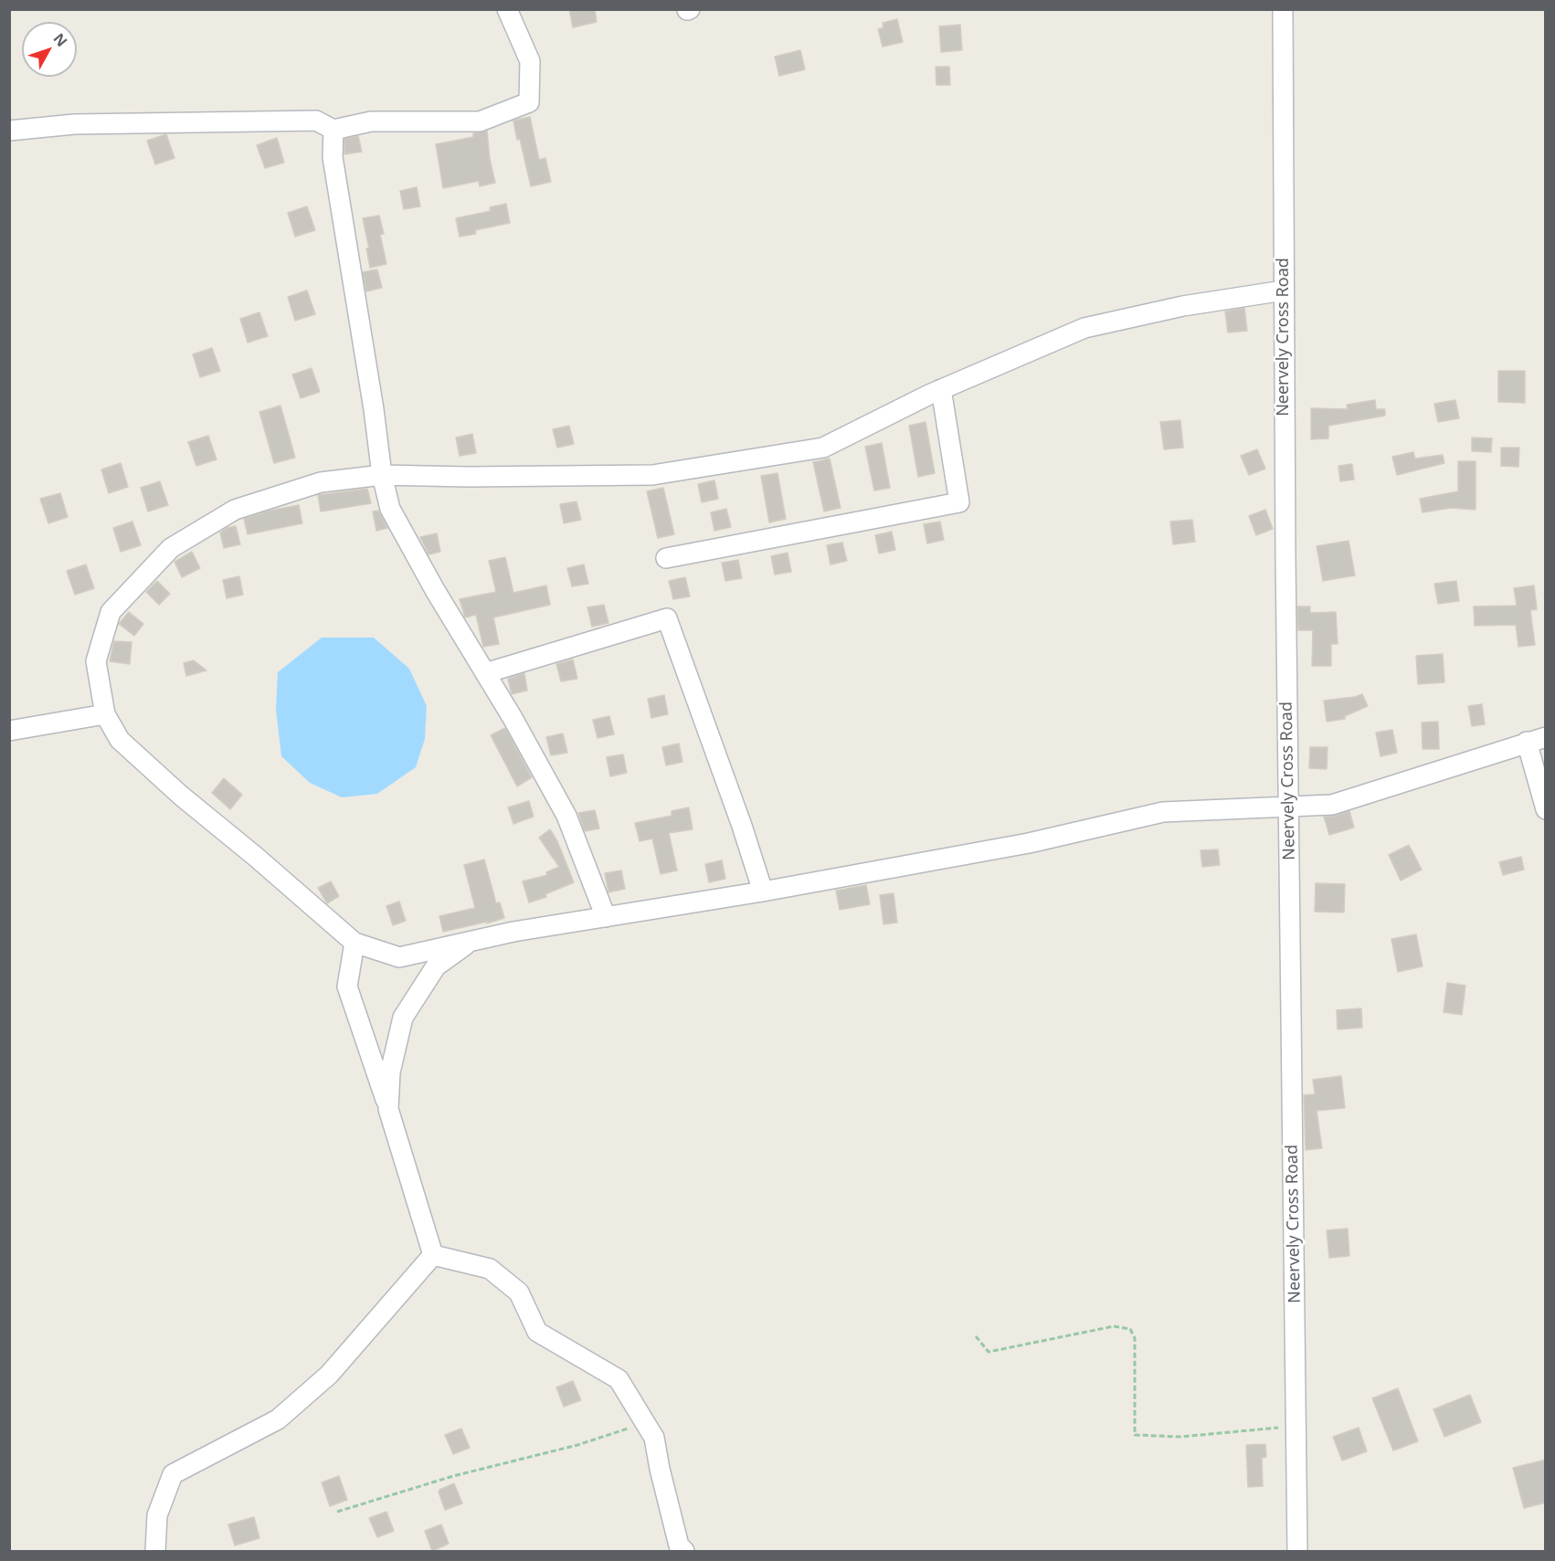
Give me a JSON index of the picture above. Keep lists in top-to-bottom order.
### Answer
{
  "streets": {
    "street": ["Neervely Cross Road"]
  },
  "north": "top right"
}
